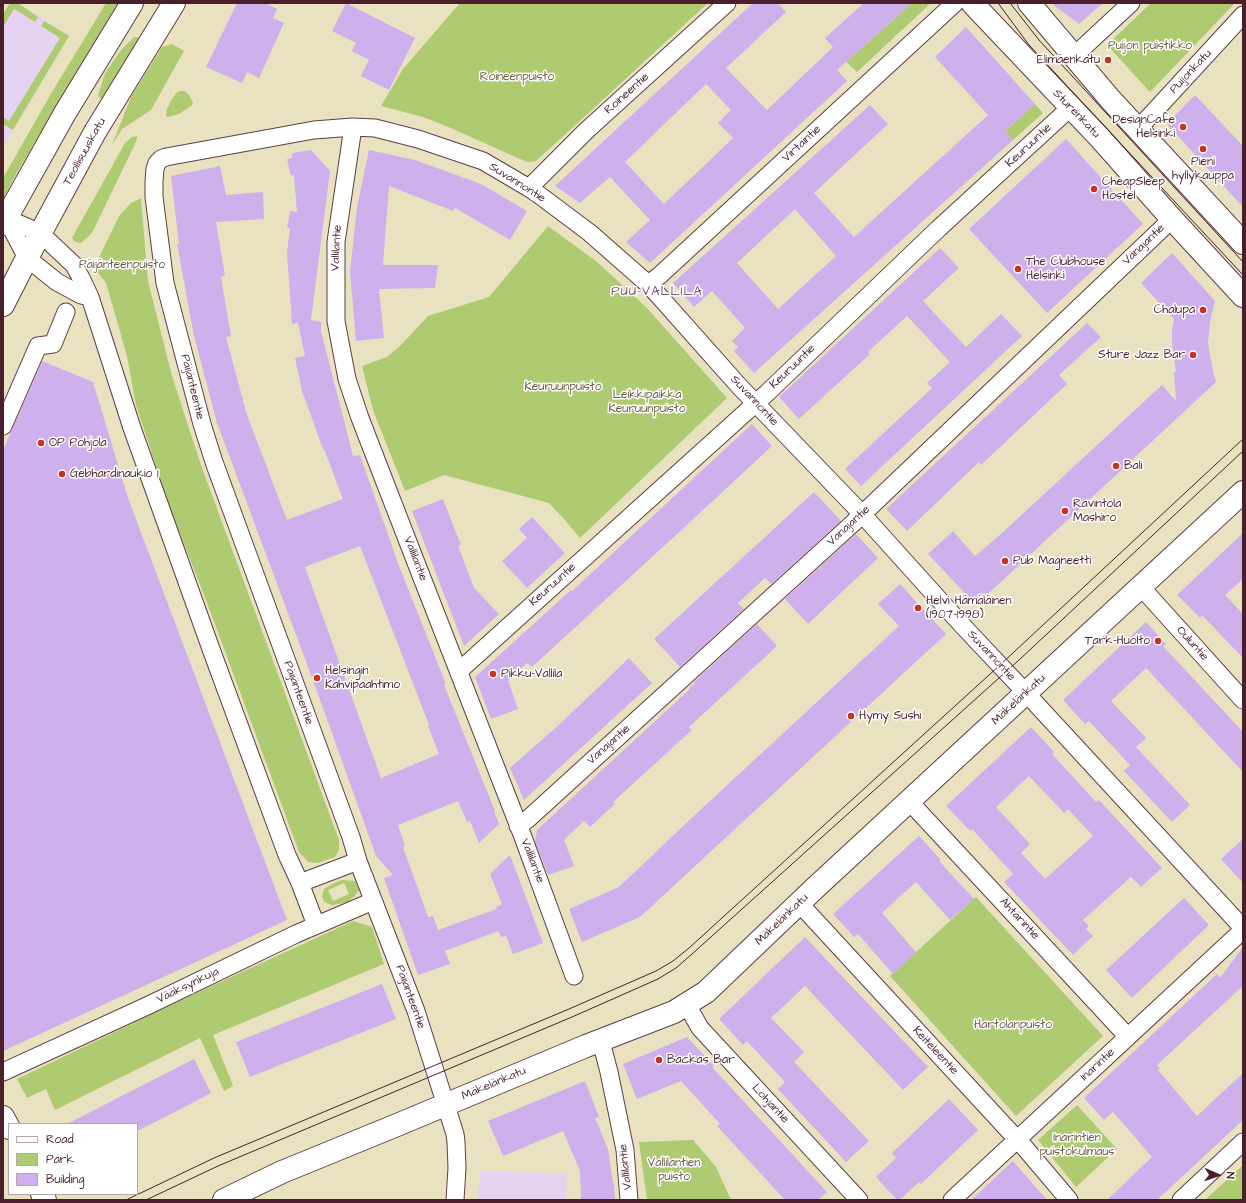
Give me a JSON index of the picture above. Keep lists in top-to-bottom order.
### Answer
{
  "streets": {
    "main road": ["Sturenkatu", "Teollisuuskatu", "Mäkelänkatu"],
    "street": [
      "Puijonkatu",
      "Roineentie",
      "Virtaintie",
      "Keuruuntie",
      "Suvannontie",
      "Vanajantie",
      "Vallilantie",
      "Päijänteentie",
      "Ouluntie",
      "Ähtärintie",
      "Vääksynkuja",
      "Keiteleentie",
      "Inarintie",
      "Lohjantie"
    ]
  },
  "crossings": [
    ["Roineentie", "Suvannontie"],
    ["Sturenkatu", "Keuruuntie"],
    ["Sturenkatu", "Vanajantie"],
    ["Virtaintie", "Suvannontie"],
    ["Keuruuntie", "Suvannontie"],
    ["Keuruuntie", "Vallilantie"],
    ["Suvannontie", "Vanajantie"],
    ["Suvannontie", "Vallilantie"],
    ["Suvannontie", "Päijänteentie"],
    ["Suvannontie", "Mäkelänkatu"],
    ["Suvannontie", "Inarintie"],
    ["Vanajantie", "Vallilantie"],
    ["Vallilantie", "Mäkelänkatu"],
    ["Päijänteentie", "Mäkelänkatu"],
    ["Päijänteentie", "Vääksynkuja"],
    ["Ouluntie", "Mäkelänkatu"],
    ["Mäkelänkatu", "Ähtärintie"],
    ["Mäkelänkatu", "Keiteleentie"],
    ["Mäkelänkatu", "Lohjantie"],
    ["Ähtärintie", "Inarintie"],
    ["Keiteleentie", "Inarintie"]
  ],
  "districts": ["PUU-VALLILA"],
  "parks": [
    "Puijon puistikko",
    "Roineenpuisto",
    "Päijänteenpuisto",
    "Keuruunpuisto",
    "Leikkipaikka Keuruunpuisto",
    "Hartolanpuisto",
    "Inarintien puistokulmaus",
    "Vallilantien puisto"
  ],
  "places": [
    "Elimäenkatu",
    "DesignCafe Helsinki",
    "Pieni hyllykauppa",
    "CheapSleep Hostel",
    "The Clubhouse Helsinki",
    "Chalupa",
    "Sture Jazz Bar",
    "OP Pohjola",
    "Bali",
    "Gebhardinaukio 1",
    "Ravintola Mashiro",
    "Pub Magneetti",
    "Helvi Hämäläinen (1907–1998)",
    "Tark-Huolto",
    "Pikku-Vallila",
    "Helsingin Kahvipaahtimo",
    "Hymy Sushi",
    "Backas Bar"
  ],
  "legend": ["Road", "Park", "Building"],
  "north": "right"
}
